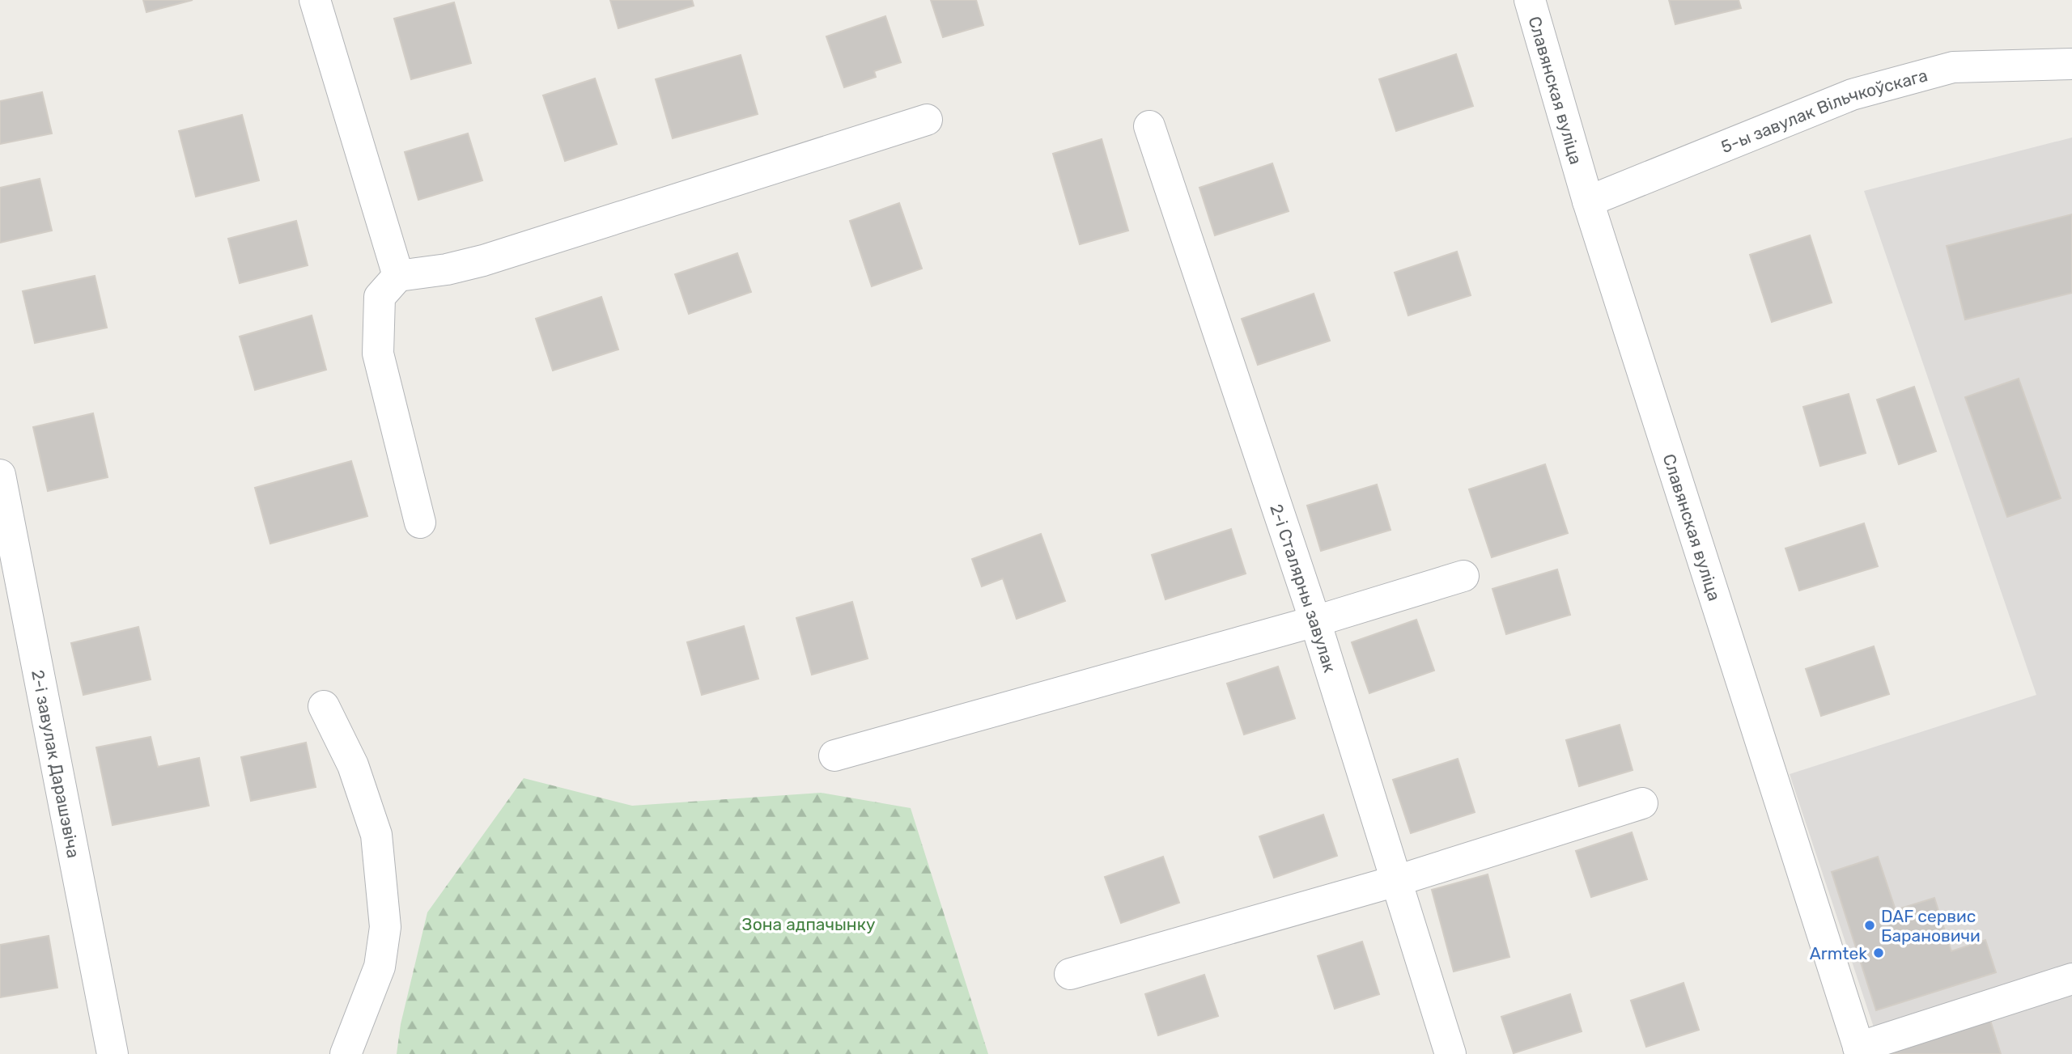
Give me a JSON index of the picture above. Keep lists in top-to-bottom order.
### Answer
{
  "streets": {
    "street": [
      "Славянская вуліца",
      "5-ы завулак Вільчкоўскага",
      "2-і Сталярны завулак",
      "2-і завулак Дарашэвіча"
    ]
  },
  "crossings": [
    ["Славянская вуліца", "5-ы завулак Вільчкоўскага"]
  ],
  "parks": ["Зона адпачынку"],
  "places": ["DAF сервис Барановичи", "Armtek"]
}
